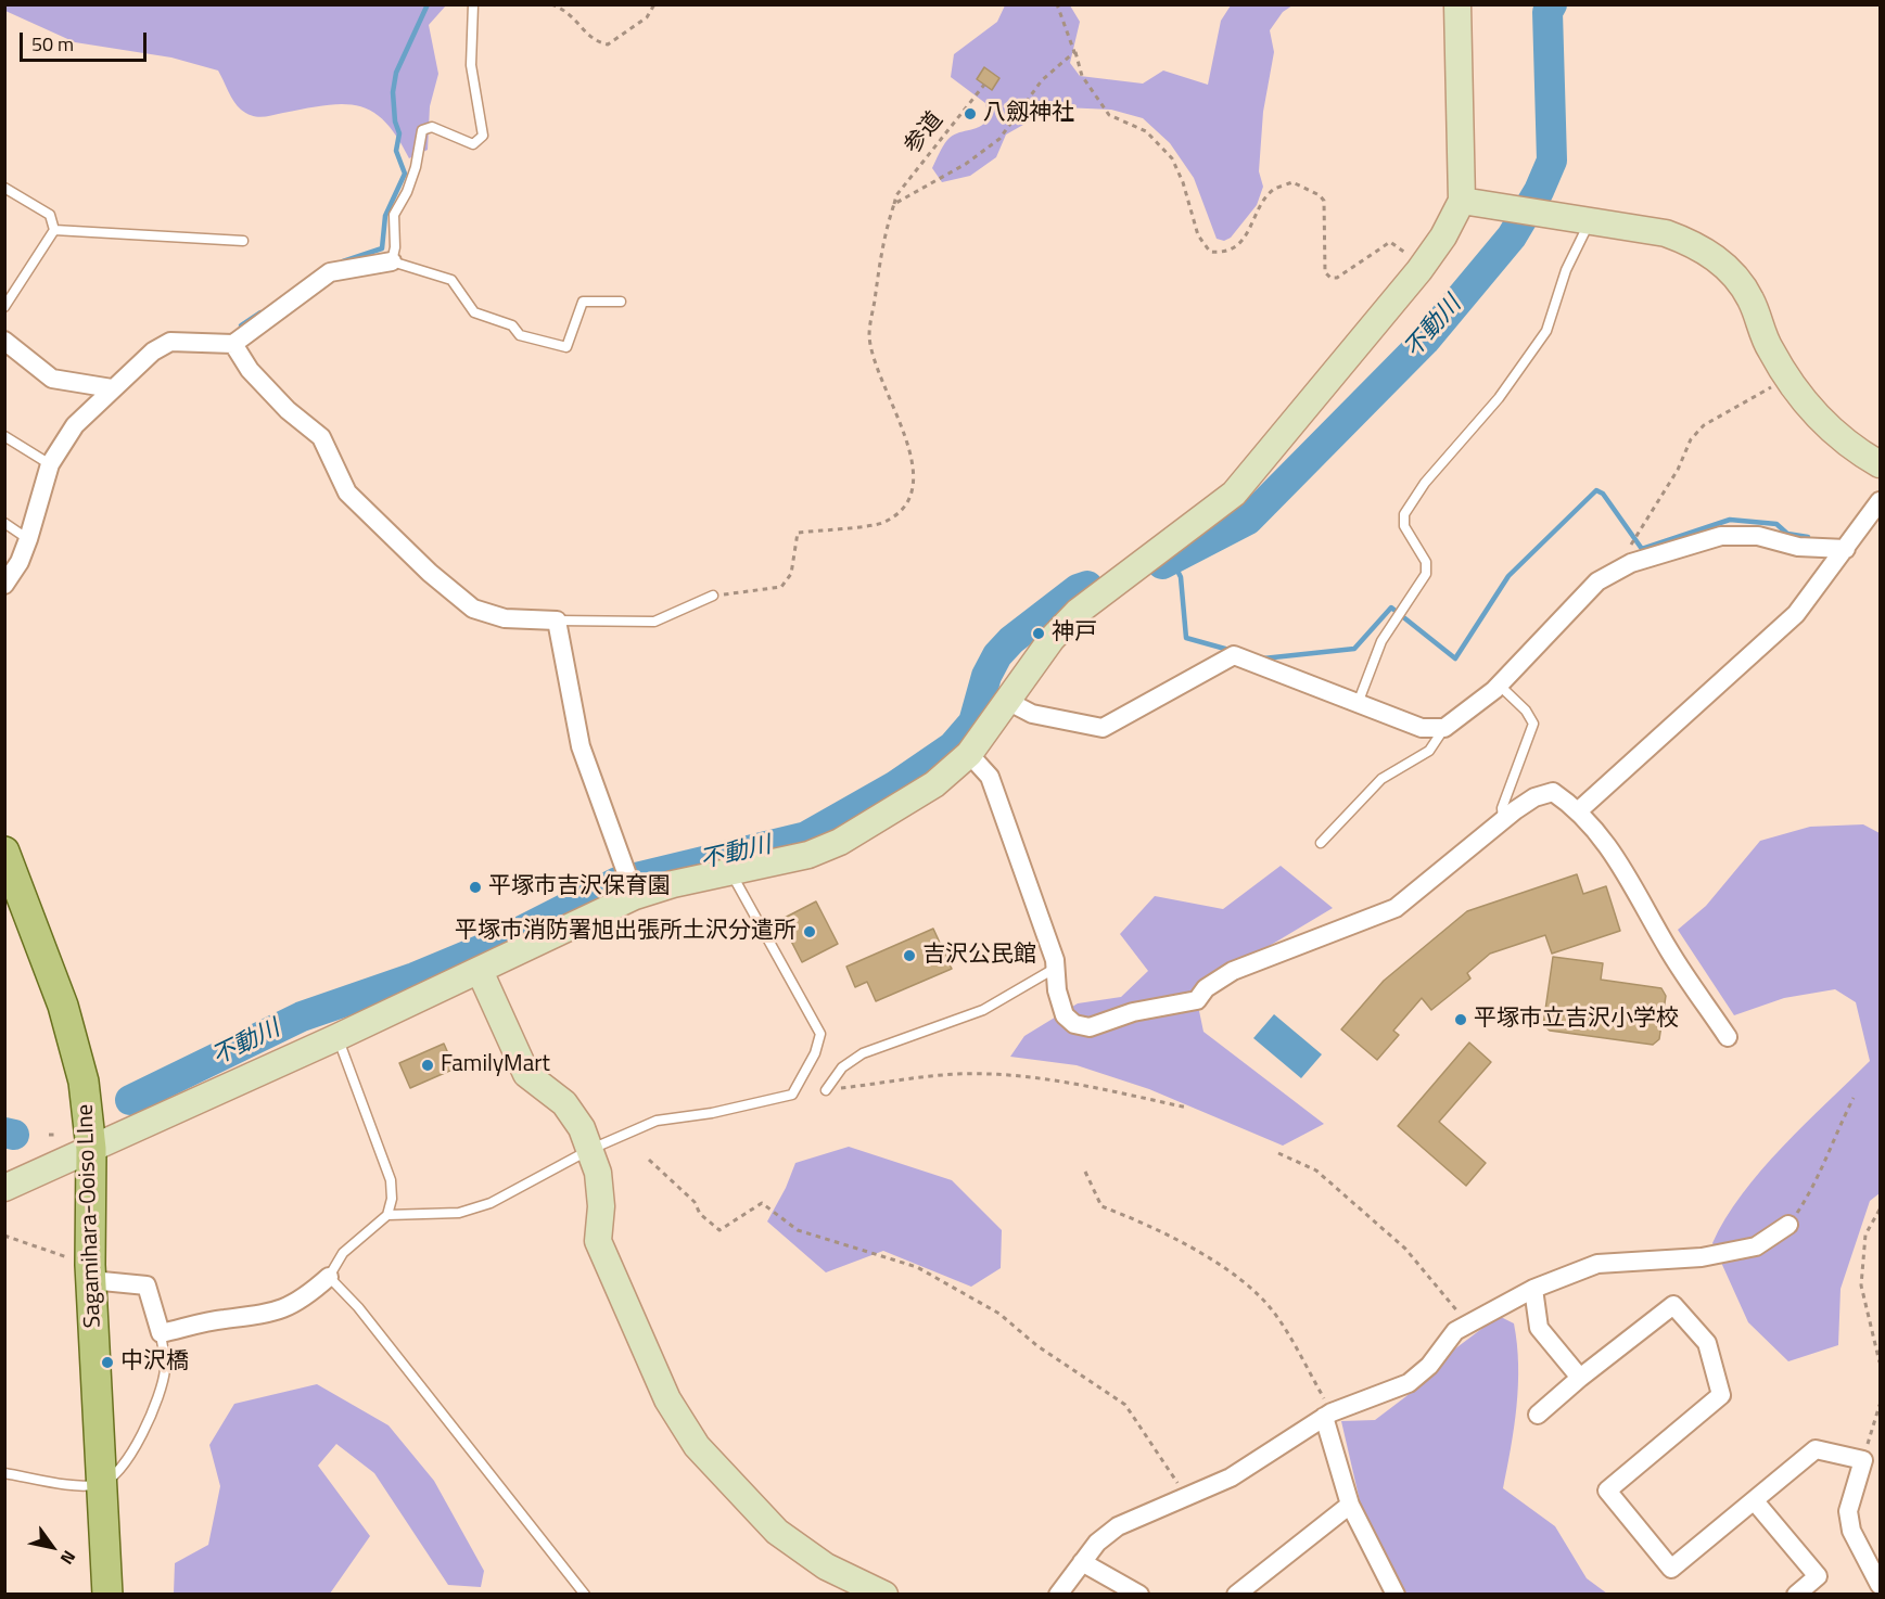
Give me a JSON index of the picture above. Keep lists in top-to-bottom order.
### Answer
{
  "streets": {
    "main road": ["Sagamihara-Ooiso LIne"],
    "path": ["参道"]
  },
  "water": ["不動川"],
  "places": [
    "八劔神社",
    "神戸",
    "平塚市吉沢保育園",
    "平塚市消防署旭出張所土沢分遣所",
    "吉沢公民館",
    "平塚市立吉沢小学校",
    "FamilyMart",
    "中沢橋"
  ],
  "scale_bar": "50 m",
  "north": "bottom right"
}
